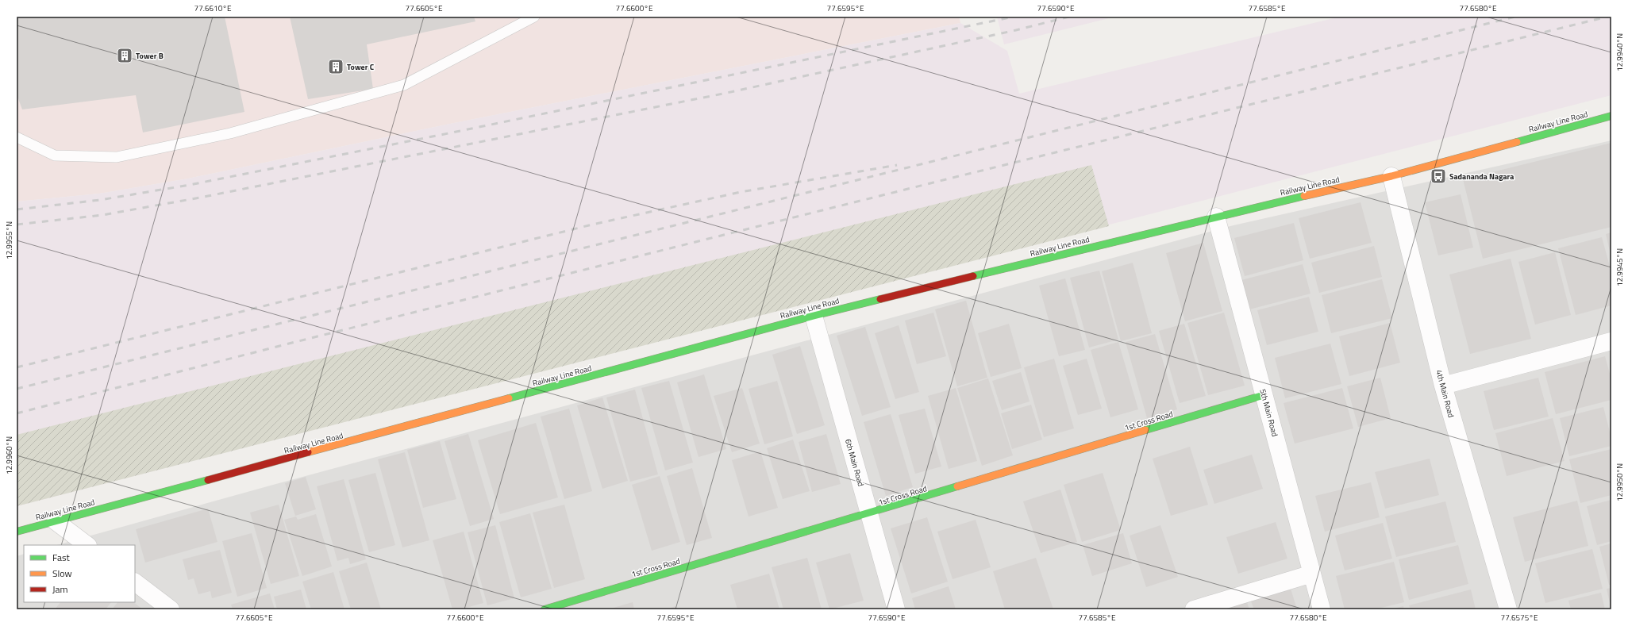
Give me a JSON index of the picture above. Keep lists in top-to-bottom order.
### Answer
{
  "streets": {
    "main road": ["Railway Line Road", "1st Cross Road"],
    "street": ["4th Main Road", "5th Main Road", "6th Main Road"]
  },
  "crossings": [
    ["Railway Line Road", "4th Main Road"],
    ["Railway Line Road", "5th Main Road"],
    ["Railway Line Road", "6th Main Road"],
    ["5th Main Road", "1st Cross Road"],
    ["1st Cross Road", "6th Main Road"]
  ],
  "places": {
    "building": ["Tower B", "Tower C"],
    "bus stop": ["Sadananda Nagara"]
  },
  "legend": ["Fast", "Slow", "Jam"],
  "coordinates": [
    "77.6610°E",
    "77.6605°E",
    "77.6600°E",
    "77.6595°E",
    "77.6590°E",
    "77.6585°E",
    "77.6580°E",
    "12.9940°N",
    "12.9955°N",
    "12.9945°N",
    "12.9960°N",
    "12.9950°N",
    "77.6575°E"
  ]
}
